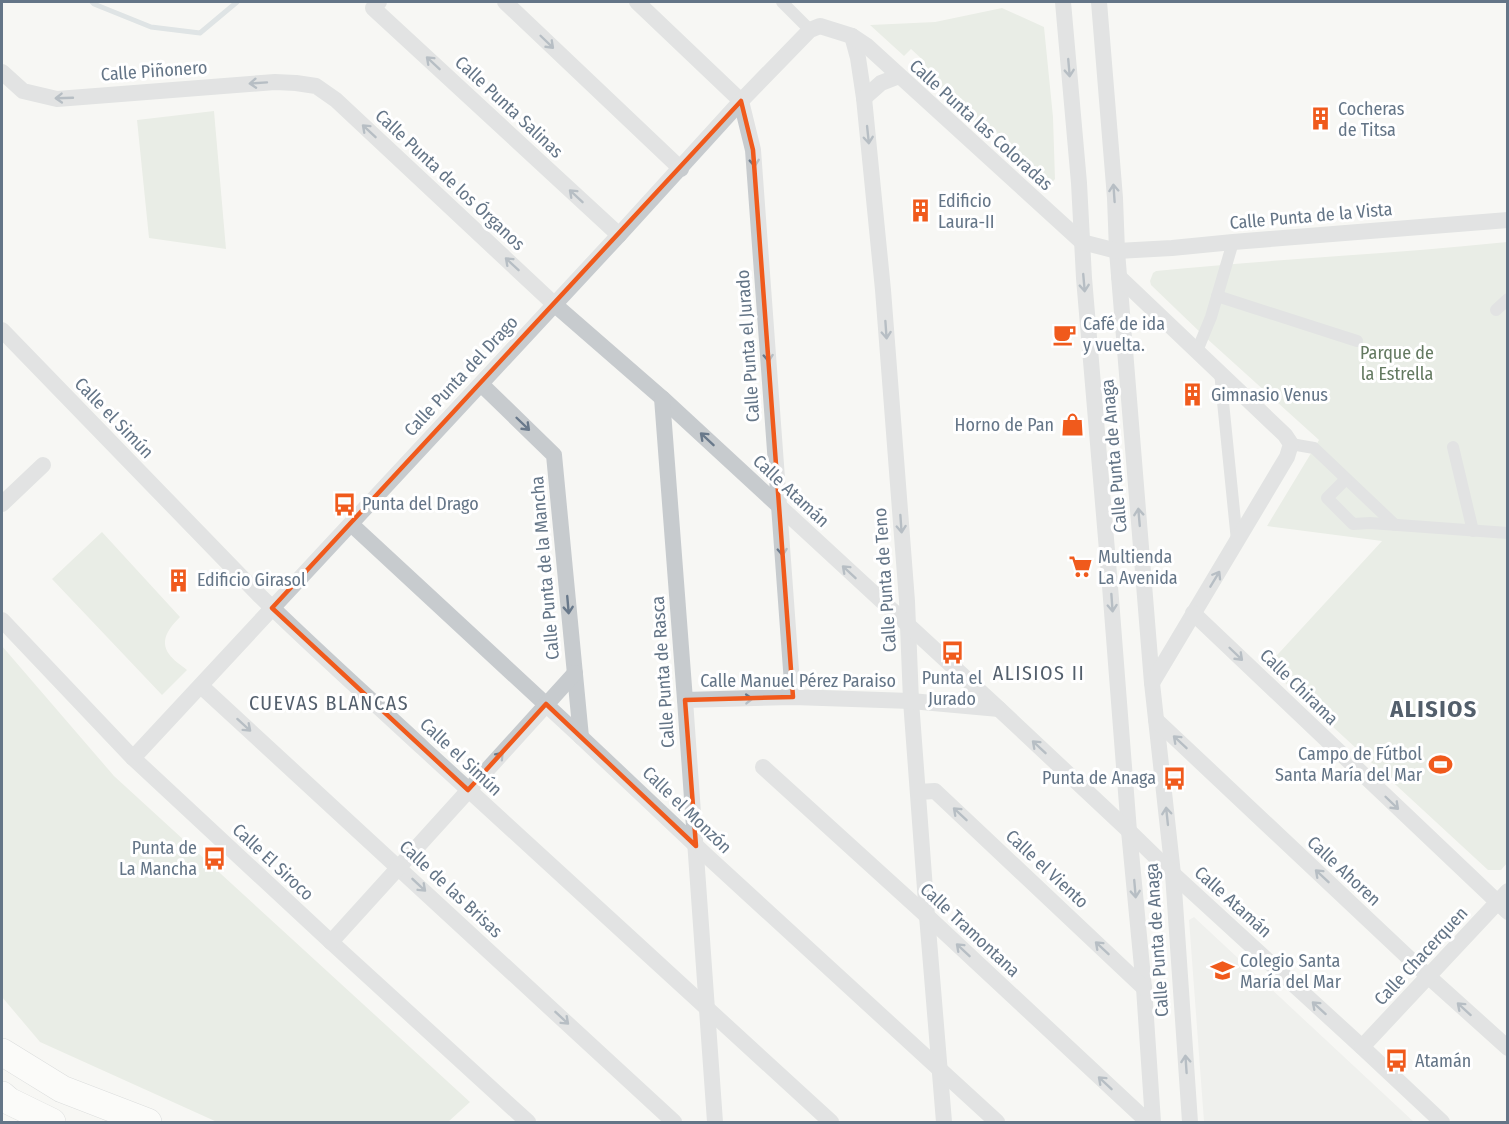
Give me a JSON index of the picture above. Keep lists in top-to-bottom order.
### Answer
{
  "streets": {
    "street": [
      "Calle Piñonero",
      "Calle Punta Salinas",
      "Calle Punta las Coloradas",
      "Calle Punta de los Órganos",
      "Calle Punta de la Vista",
      "Calle Punta el Jurado",
      "Calle Punta del Drago",
      "Calle el Simún",
      "Calle Punta de Anaga",
      "Calle Atamán",
      "Calle Punta de la Mancha",
      "Calle Punta de Teno",
      "Calle Punta de Rasca",
      "Calle Manuel Pérez Paraiso",
      "Calle Chirama",
      "Calle el Monzón",
      "Calle El Siroco",
      "Calle el Viento",
      "Calle Ahoren",
      "Calle de las Brisas",
      "Calle Tramontana",
      "Calle Chacerquen"
    ]
  },
  "crossings": [
    ["Calle Piñonero", "Calle Punta de los Órganos"],
    ["Calle Punta Salinas", "Calle Punta del Drago"],
    ["Calle Punta las Coloradas", "Calle Punta de la Vista"],
    ["Calle Punta las Coloradas", "Calle Punta del Drago"],
    ["Calle Punta las Coloradas", "Calle Punta de Anaga"],
    ["Calle Punta las Coloradas", "Calle Punta de Teno"],
    ["Calle Punta de los Órganos", "Calle Punta del Drago"],
    ["Calle Punta de los Órganos", "Calle Atamán"],
    ["Calle Punta de la Vista", "Calle Punta de Anaga"],
    ["Calle Punta el Jurado", "Calle Punta del Drago"],
    ["Calle Punta el Jurado", "Calle Atamán"],
    ["Calle Punta el Jurado", "Calle Manuel Pérez Paraiso"],
    ["Calle Punta del Drago", "Calle el Simún"],
    ["Calle Punta del Drago", "Calle Atamán"],
    ["Calle Punta del Drago", "Calle Punta de la Mancha"],
    ["Calle Punta del Drago", "Calle el Monzón"],
    ["Calle Punta del Drago", "Calle El Siroco"],
    ["Calle Punta del Drago", "Calle de las Brisas"],
    ["Calle el Simún", "Calle Punta de la Mancha"],
    ["Calle el Simún", "Calle Punta de Rasca"],
    ["Calle Punta de Anaga", "Calle Atamán"],
    ["Calle Punta de Anaga", "Calle el Viento"],
    ["Calle Punta de Anaga", "Calle Ahoren"],
    ["Calle Punta de Anaga", "Calle Tramontana"],
    ["Calle Atamán", "Calle Punta de Teno"],
    ["Calle Atamán", "Calle Punta de Rasca"],
    ["Calle Atamán", "Calle Chacerquen"],
    ["Calle Punta de la Mancha", "Calle el Monzón"],
    ["Calle Punta de la Mancha", "Calle El Siroco"],
    ["Calle Punta de la Mancha", "Calle de las Brisas"],
    ["Calle Punta de Teno", "Calle Manuel Pérez Paraiso"],
    ["Calle Punta de Teno", "Calle el Monzón"],
    ["Calle Punta de Teno", "Calle el Viento"],
    ["Calle Punta de Teno", "Calle Tramontana"],
    ["Calle Punta de Rasca", "Calle Manuel Pérez Paraiso"],
    ["Calle Punta de Rasca", "Calle el Monzón"],
    ["Calle Chirama", "Calle Chacerquen"],
    ["Calle Ahoren", "Calle Chacerquen"]
  ],
  "one_way": [
    "Calle Piñonero",
    "Calle Punta de los Órganos",
    "Calle Punta el Jurado",
    "Calle Atamán",
    "Calle Punta de Teno",
    "Calle Manuel Pérez Paraiso",
    "Calle Chirama",
    "Calle el Viento",
    "Calle Ahoren",
    "Calle de las Brisas",
    "Calle Tramontana"
  ],
  "districts": ["ALISIOS II", "CUEVAS BLANCAS", "ALISIOS"],
  "parks": ["Parque de la Estrella"],
  "places": {
    "building": [
      "Cocheras de Titsa",
      "Edificio Laura-II",
      "Gimnasio Venus",
      "Edificio Girasol"
    ],
    "cafe": ["Café de ida y vuelta."],
    "shop": ["Horno de Pan"],
    "bus stop": [
      "Punta del Drago",
      "Punta el Jurado",
      "Punta de Anaga",
      "Punta de La Mancha",
      "Atamán"
    ],
    "supermarket": ["Multienda La Avenida"],
    "sports": ["Campo de Fútbol Santa María del Mar"],
    "school or university": ["Colegio Santa María del Mar"]
  }
}
